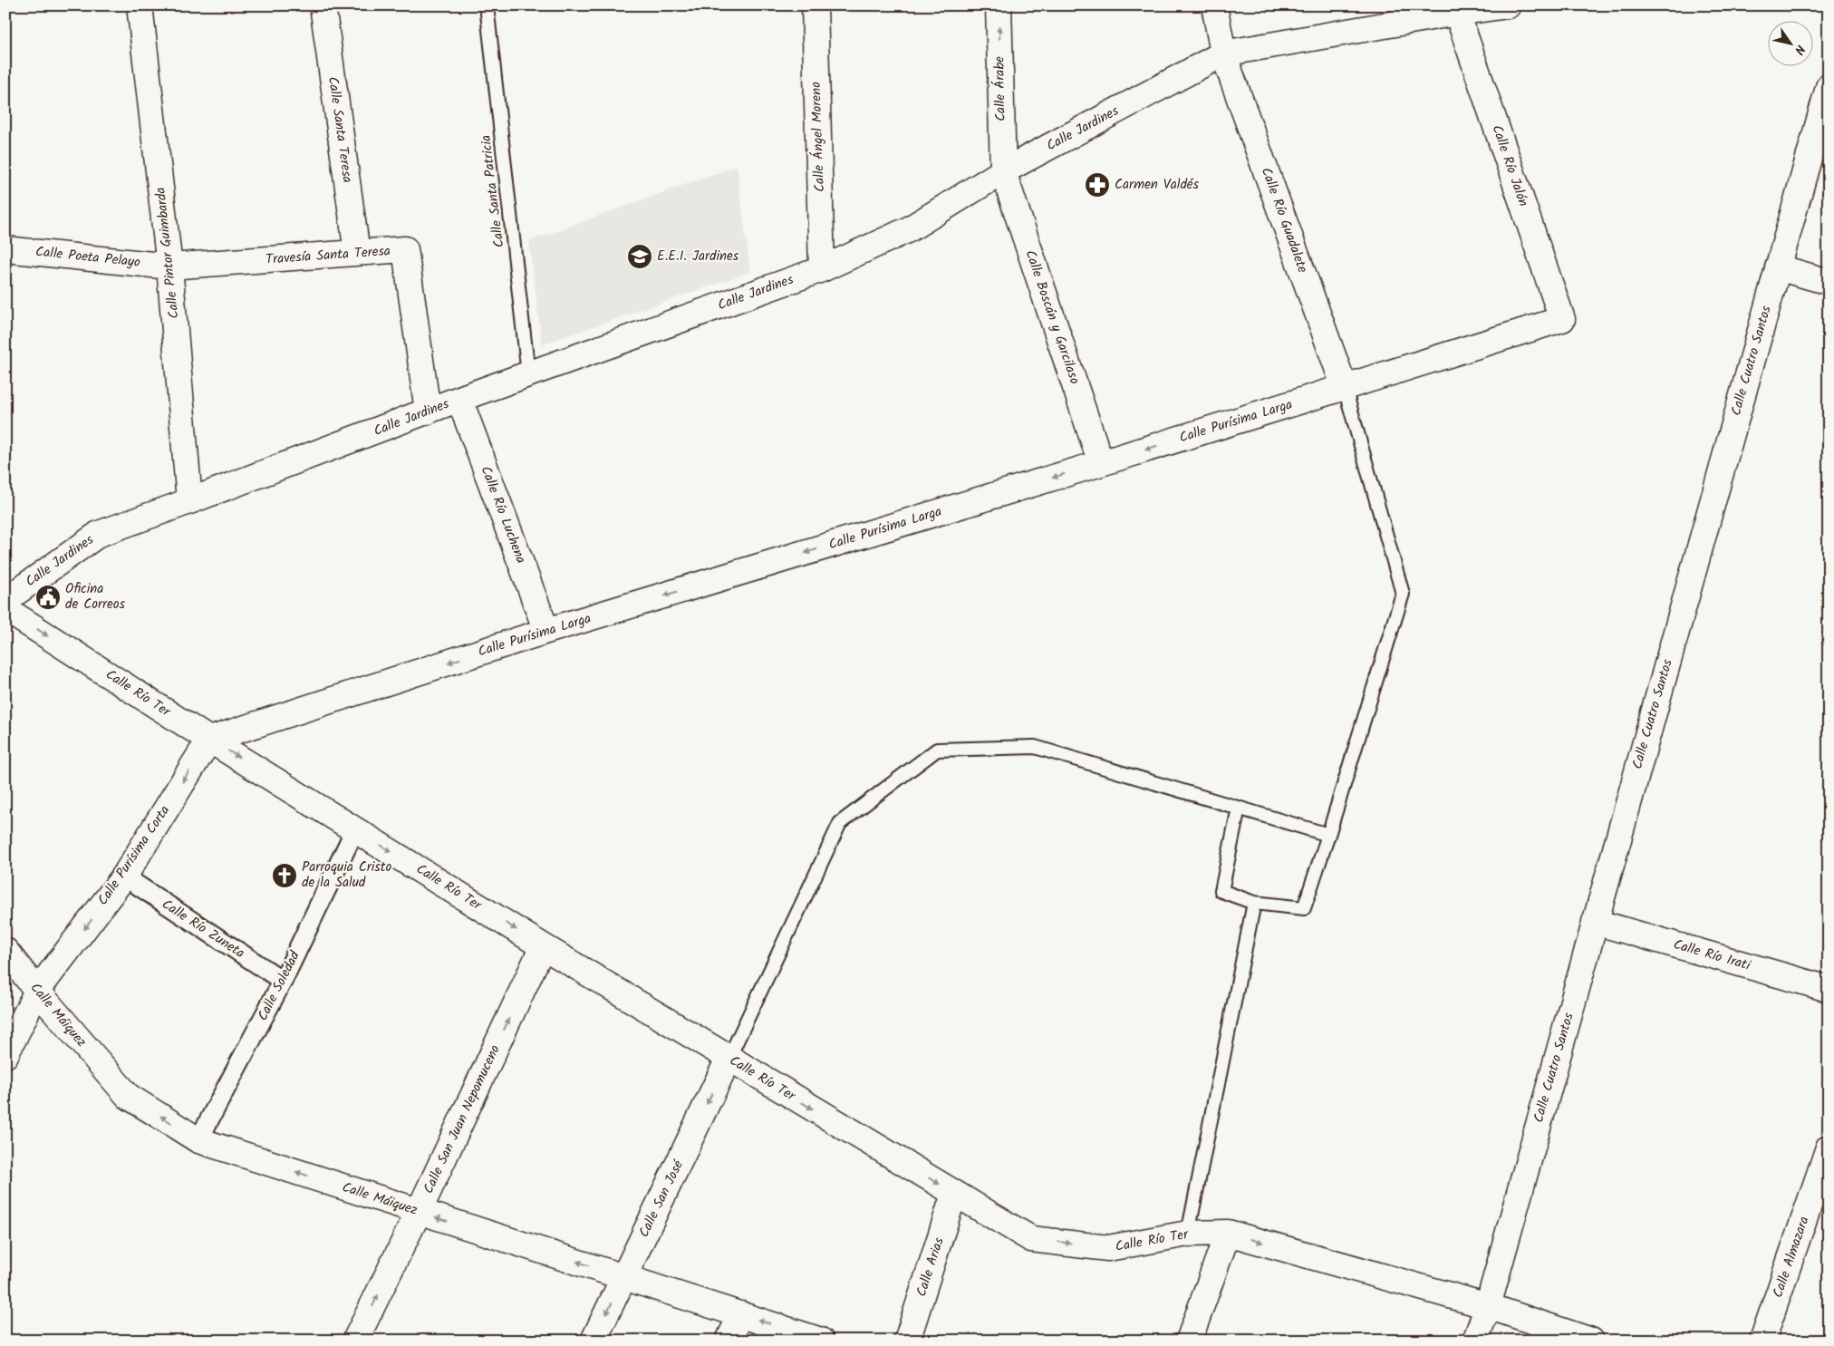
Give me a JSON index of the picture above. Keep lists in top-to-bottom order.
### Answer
{
  "streets": {
    "street": [
      "Calle Árabe",
      "Calle Jardines",
      "Calle Santa Teresa",
      "Calle Ángel Moreno",
      "Calle Río Jalón",
      "Calle Río Guadalete",
      "Calle Pintor Guimbarda",
      "Travesía Santa Teresa",
      "Calle Poeta Pelayo",
      "Calle Boscán y Garcilaso",
      "Calle Cuatro Santos",
      "Calle Purísima Larga",
      "Calle Río Luchena",
      "Calle Río Ter",
      "Calle Purísima Corta",
      "Calle Río Zuneta",
      "Calle Río Irati",
      "Calle Soledad",
      "Calle Máiquez",
      "Calle San Juan Nepomuceno",
      "Calle San José",
      "Calle Almazara",
      "Calle Arias"
    ],
    "lane": ["Calle Santa Patricia"]
  },
  "crossings": [
    ["Calle Árabe", "Calle Jardines"],
    ["Calle Árabe", "Calle Boscán y Garcilaso"],
    ["Calle Jardines", "Calle Ángel Moreno"],
    ["Calle Jardines", "Calle Río Jalón"],
    ["Calle Jardines", "Calle Santa Patricia"],
    ["Calle Jardines", "Calle Río Guadalete"],
    ["Calle Jardines", "Calle Pintor Guimbarda"],
    ["Calle Jardines", "Travesía Santa Teresa"],
    ["Calle Jardines", "Calle Boscán y Garcilaso"],
    ["Calle Jardines", "Calle Río Luchena"],
    ["Calle Santa Teresa", "Travesía Santa Teresa"],
    ["Calle Río Jalón", "Calle Purísima Larga"],
    ["Calle Río Guadalete", "Calle Purísima Larga"],
    ["Calle Pintor Guimbarda", "Travesía Santa Teresa"],
    ["Calle Pintor Guimbarda", "Calle Poeta Pelayo"],
    ["Travesía Santa Teresa", "Calle Poeta Pelayo"],
    ["Calle Boscán y Garcilaso", "Calle Purísima Larga"],
    ["Calle Cuatro Santos", "Calle Río Ter"],
    ["Calle Cuatro Santos", "Calle Río Irati"],
    ["Calle Purísima Larga", "Calle Río Luchena"],
    ["Calle Purísima Larga", "Calle Río Ter"],
    ["Calle Purísima Larga", "Calle Purísima Corta"],
    ["Calle Río Ter", "Calle Purísima Corta"],
    ["Calle Río Ter", "Calle Soledad"],
    ["Calle Río Ter", "Calle San Juan Nepomuceno"],
    ["Calle Río Ter", "Calle San José"],
    ["Calle Río Ter", "Calle Arias"],
    ["Calle Purísima Corta", "Calle Río Zuneta"],
    ["Calle Purísima Corta", "Calle Máiquez"],
    ["Calle Río Zuneta", "Calle Soledad"],
    ["Calle Soledad", "Calle Máiquez"],
    ["Calle Máiquez", "Calle San Juan Nepomuceno"],
    ["Calle Máiquez", "Calle San José"]
  ],
  "one_way": [
    "Calle Árabe",
    "Calle Purísima Larga",
    "Calle Río Ter",
    "Calle Purísima Corta",
    "Calle Máiquez",
    "Calle San Juan Nepomuceno",
    "Calle San José"
  ],
  "places": {
    "pharmacy": ["Carmen Valdés"],
    "school or university": ["E.E.I. Jardines"],
    "public building": ["Oficina de Correos"],
    "church": ["Parroquia Cristo de la Salud"]
  },
  "north": "bottom right"
}
